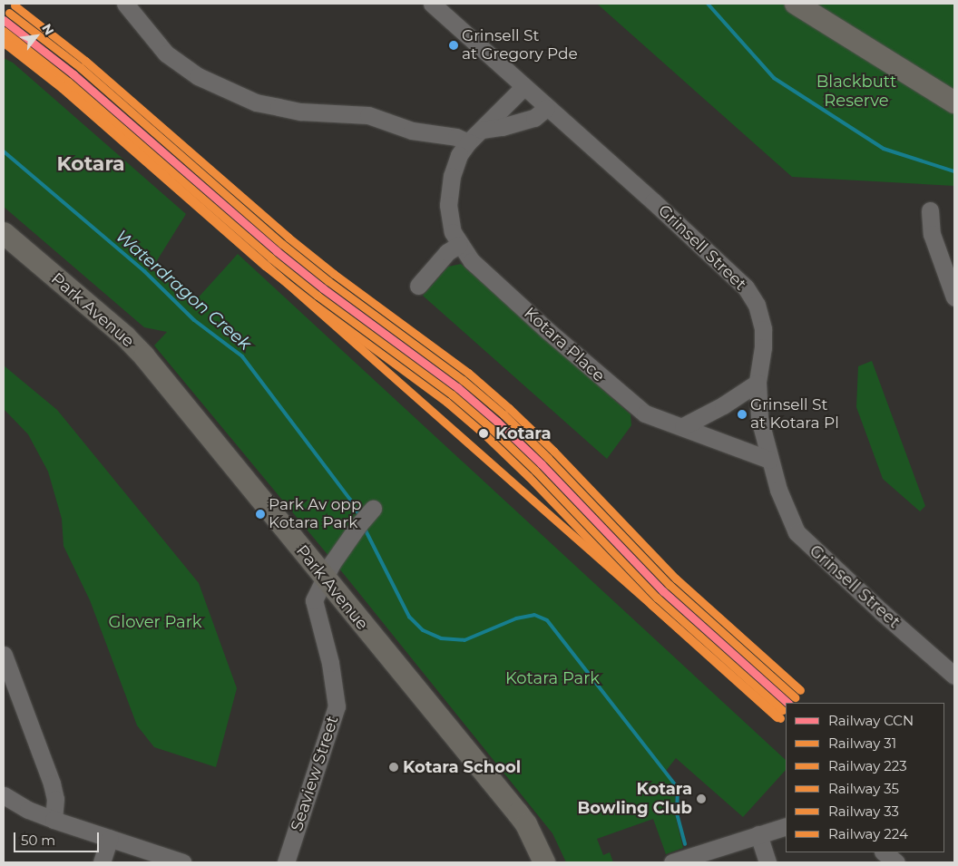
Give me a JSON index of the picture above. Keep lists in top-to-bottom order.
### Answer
{
  "streets": {
    "main road": ["Park Avenue"],
    "street": ["Grinsell Street", "Kotara Place", "Seaview Street"]
  },
  "crossings": [
    ["Grinsell Street", "Kotara Place"],
    ["Park Avenue", "Seaview Street"]
  ],
  "districts": ["Kotara"],
  "water": ["Waterdragon Creek"],
  "parks": ["Blackbutt Reserve", "Glover Park", "Kotara Park"],
  "places": [
    "Grinsell St at Gregory Pde",
    "Grinsell St at Kotara Pl",
    "Kotara",
    "Park Av opp Kotara Park",
    "Kotara School",
    "Kotara Bowling Club"
  ],
  "lines": [
    "rail line 33",
    "rail line 223",
    "rail line CCN",
    "rail line 31",
    "rail line 224",
    "rail line 35"
  ],
  "legend": [
    "Railway CCN",
    "Railway 31",
    "Railway 223",
    "Railway 35",
    "Railway 33",
    "Railway 224"
  ],
  "scale_bar": "50 m",
  "north": "top right"
}
